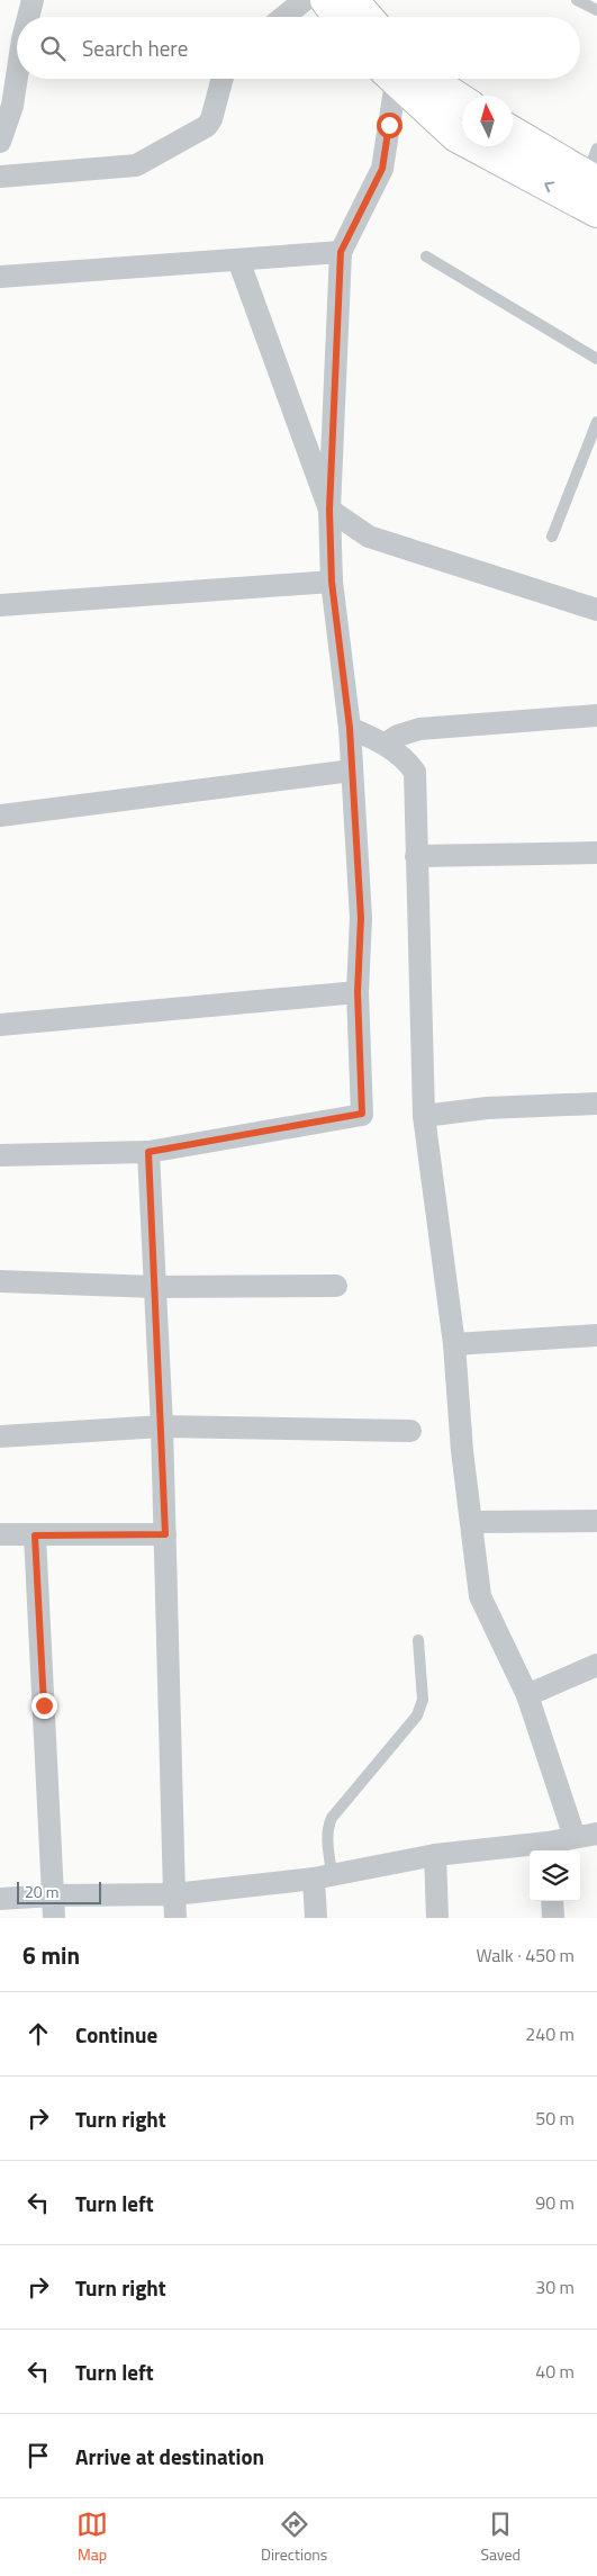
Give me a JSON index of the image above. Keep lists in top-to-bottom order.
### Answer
{
  "scale_bar": "20 m",
  "north": "top",
  "page": {
    "search": "Search here",
    "scale": "20 m",
    "heading": ["6 min", "Walk · 450 m"],
    "list": [
      ["Continue", "240 m"],
      ["Turn right", "50 m"],
      ["Turn left", "90 m"],
      ["Turn right", "30 m"],
      ["Turn left", "40 m"],
      "Arrive at destination"
    ],
    "nav": ["Map", "Directions", "Saved"]
  }
}
